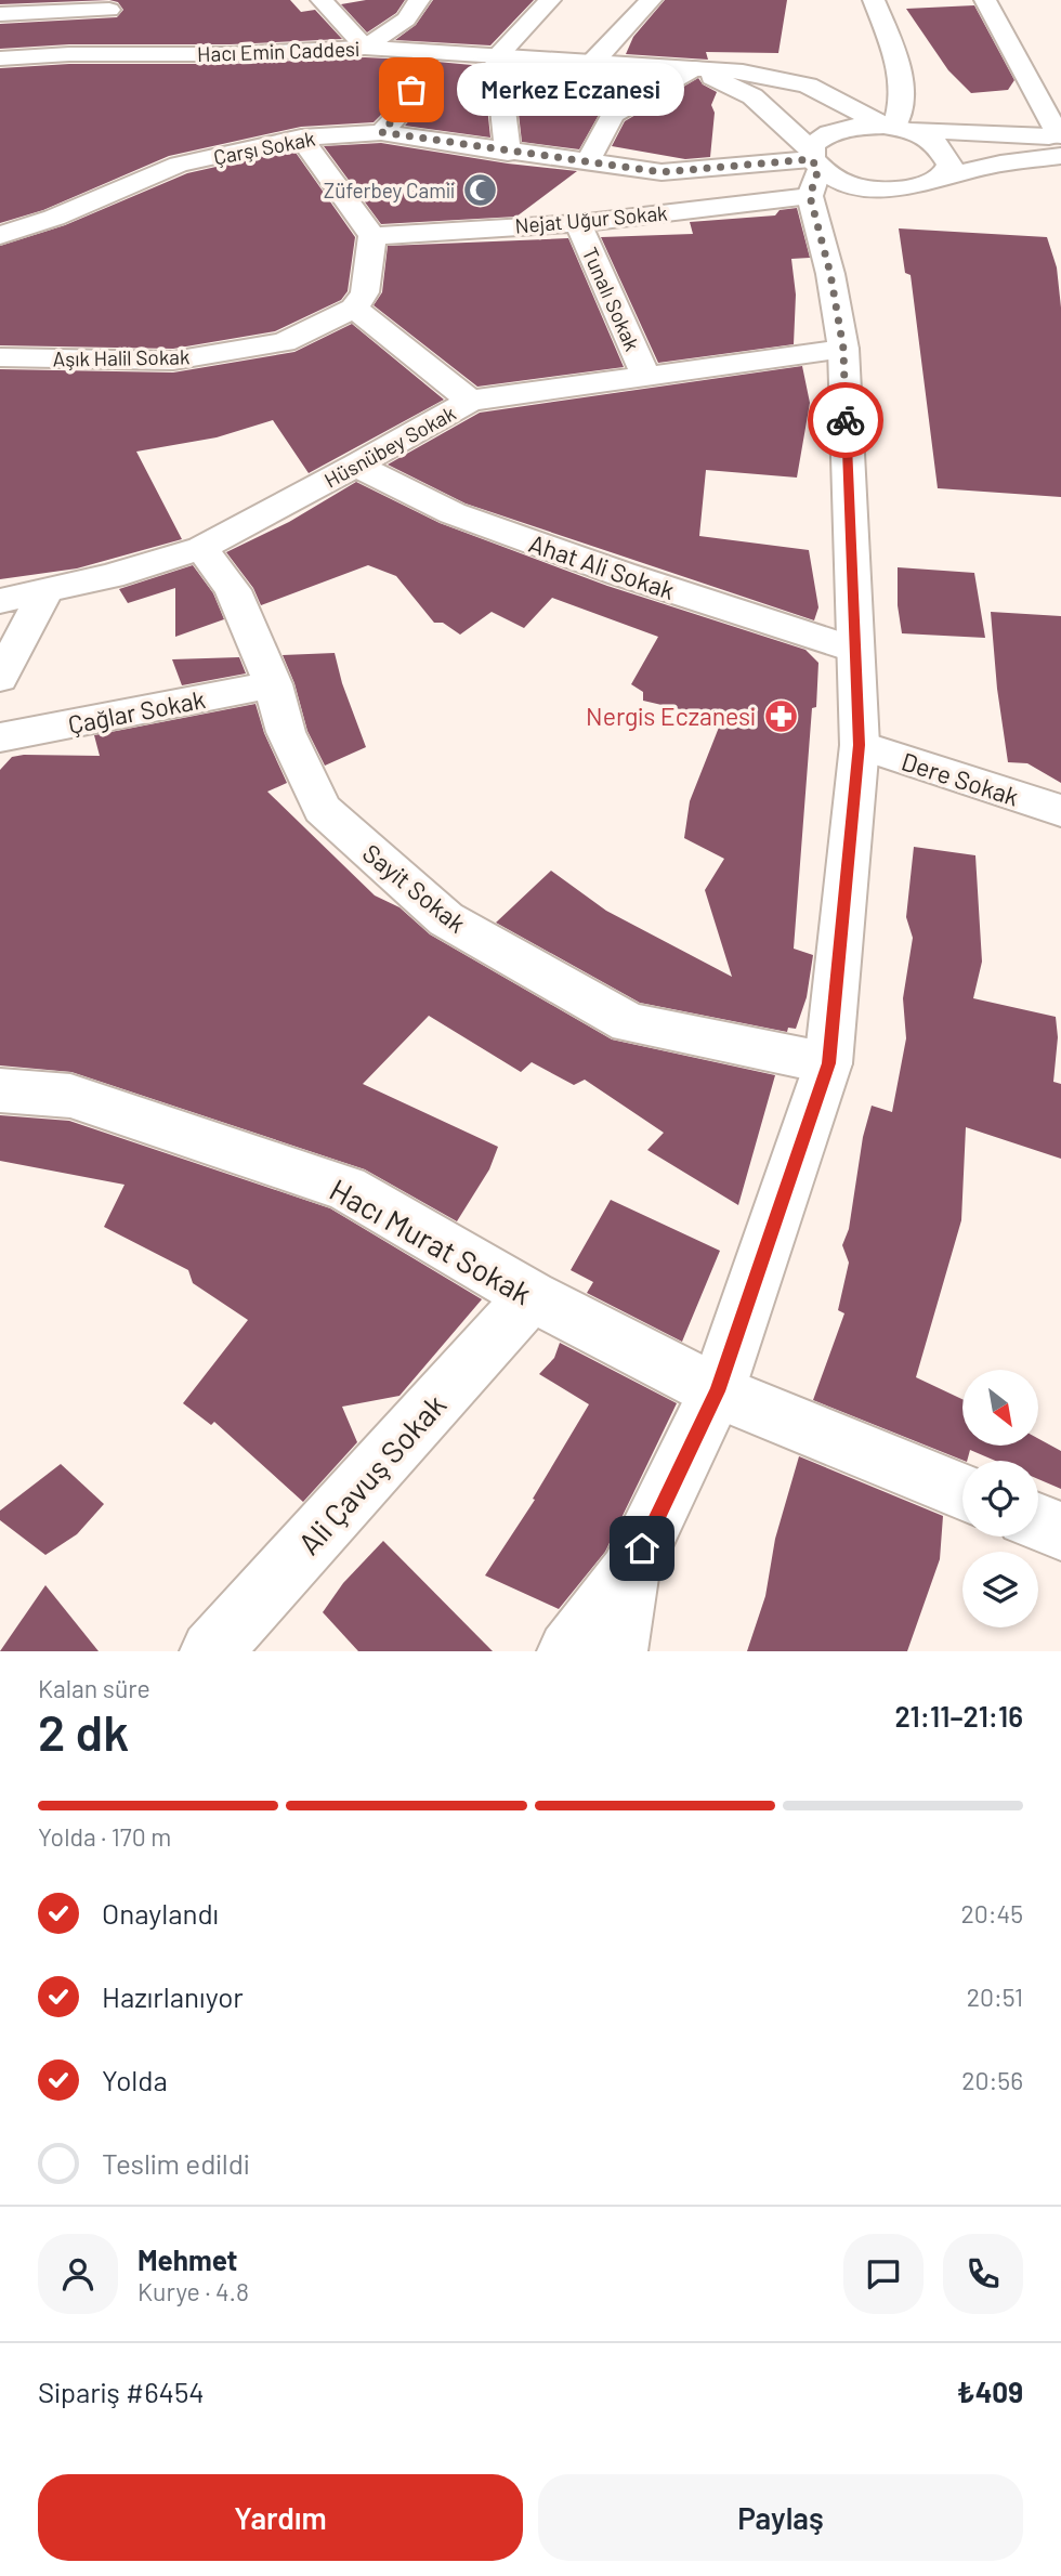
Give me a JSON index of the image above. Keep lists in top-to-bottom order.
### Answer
{
  "streets": {
    "street": [
      "Hacı Emin Caddesi",
      "Çarşı Sokak",
      "Nejat Uğur Sokak",
      "Tunalı Sokak",
      "Aşık Halil Sokak",
      "Hüsnübey Sokak",
      "Ahat Ali Sokak",
      "Çağlar Sokak",
      "Dere Sokak",
      "Sayit Sokak",
      "Hacı Murat Sokak",
      "Ali Çavuş Sokak"
    ]
  },
  "crossings": [
    ["Çarşı Sokak", "Nejat Uğur Sokak"],
    ["Nejat Uğur Sokak", "Tunalı Sokak"],
    ["Tunalı Sokak", "Hüsnübey Sokak"],
    ["Hüsnübey Sokak", "Ahat Ali Sokak"],
    ["Hüsnübey Sokak", "Sayit Sokak"],
    ["Çağlar Sokak", "Sayit Sokak"],
    ["Hacı Murat Sokak", "Ali Çavuş Sokak"]
  ],
  "places": {
    "other": ["Merkez Eczanesi"],
    "mosque": ["Züferbey Camii"],
    "pharmacy": ["Nergis Eczanesi"]
  },
  "north": "bottom right",
  "page": {
    "bubble": "Merkez Eczanesi",
    "heading": ["2 dk", "Kalan süre", "21:11–21:16"],
    "panel": [
      "Mehmet",
      "Kurye · 4.8",
      "Sipariş #6454",
      "₺409"
    ],
    "bar": "Yolda · 170 m",
    "list": [
      ["Onaylandı", "20:45"],
      ["Hazırlanıyor", "20:51"],
      ["Yolda", "20:56"],
      "Teslim edildi"
    ],
    "buttons": ["Yardım", "Paylaş"]
  }
}
